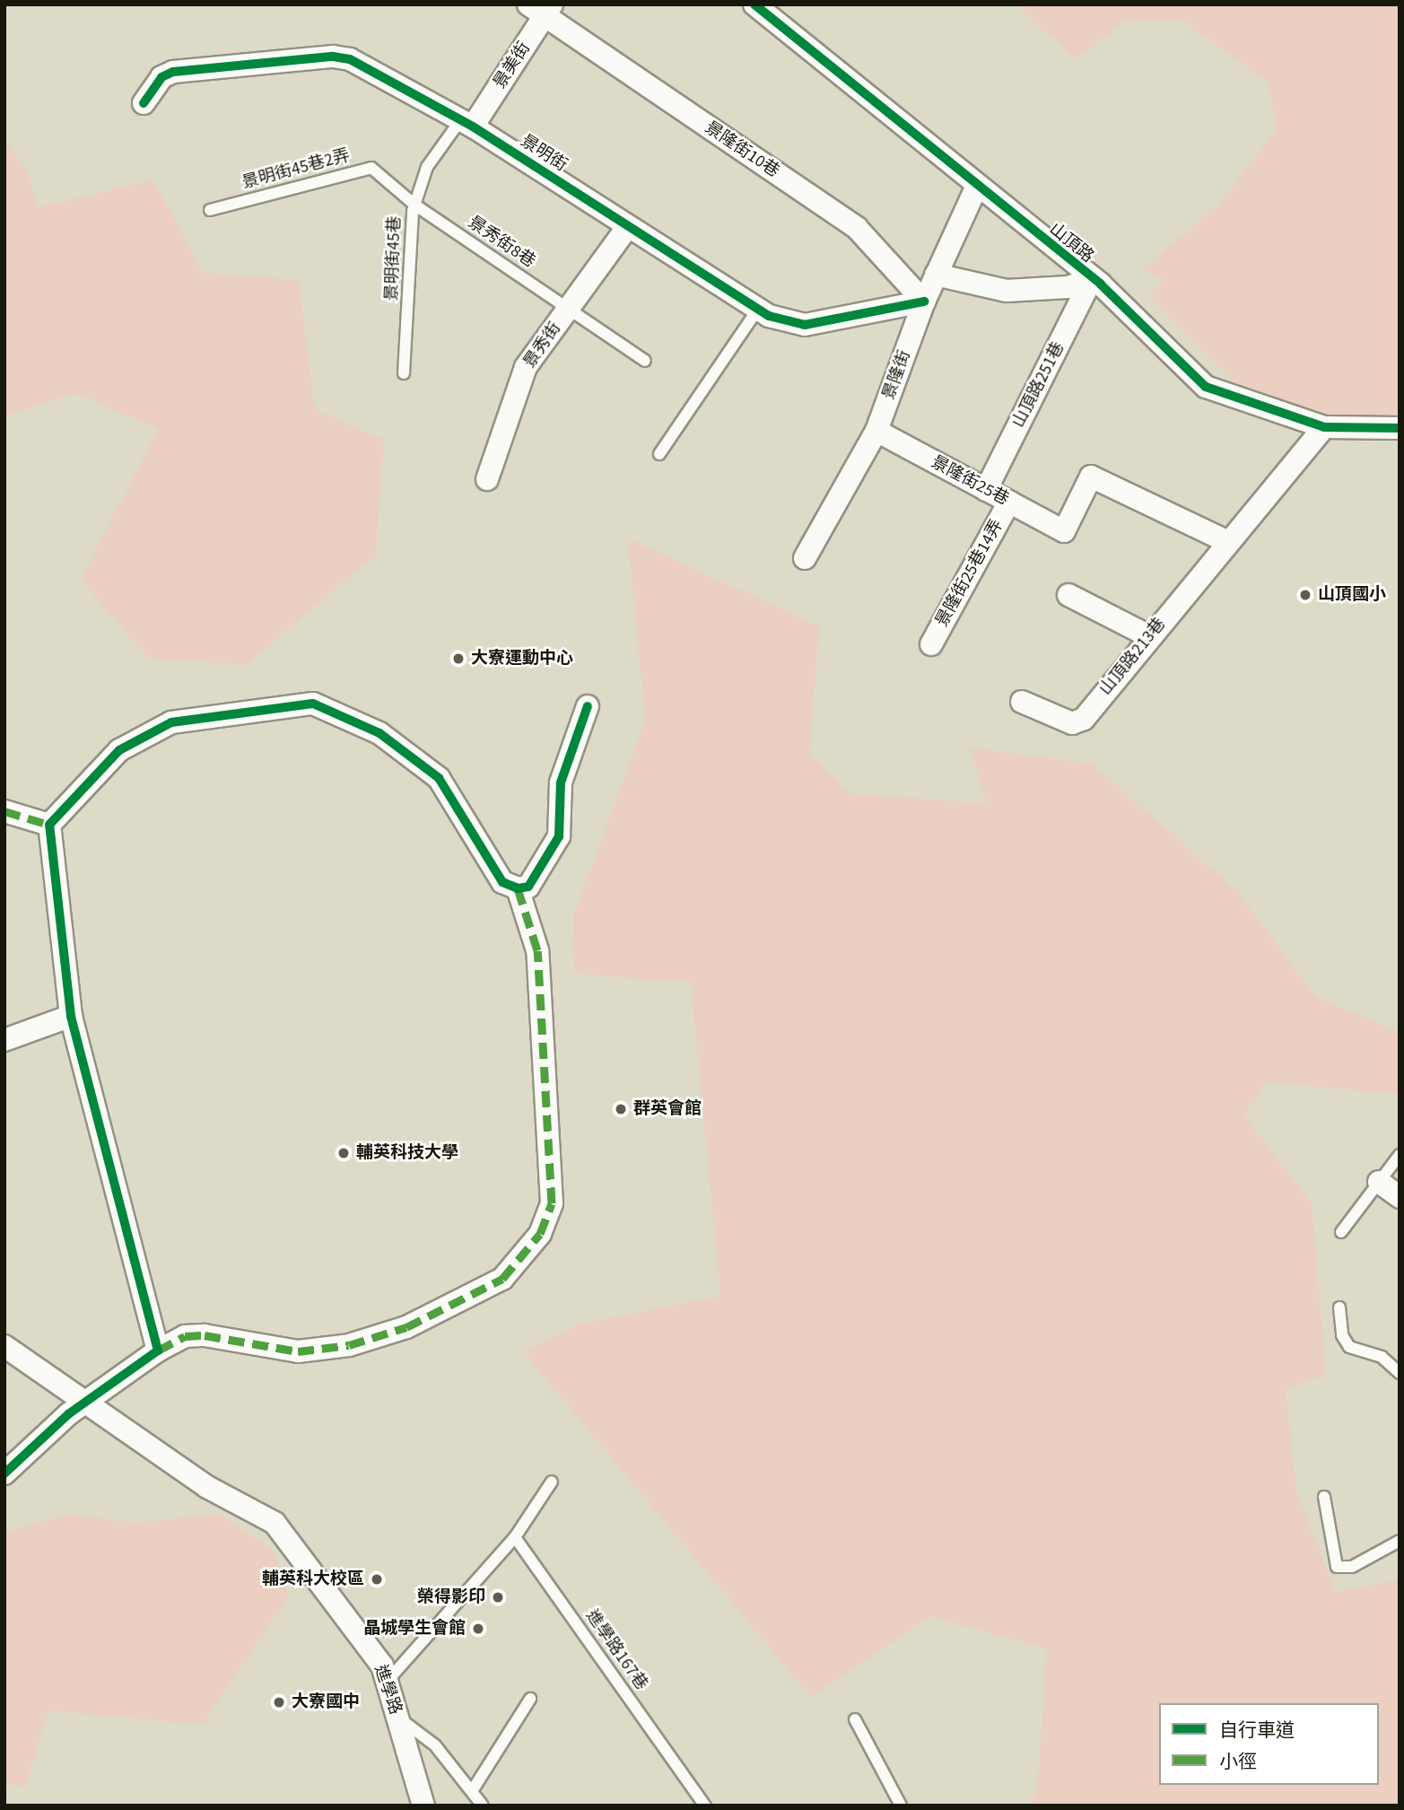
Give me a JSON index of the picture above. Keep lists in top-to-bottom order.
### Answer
{
  "streets": {
    "street": [
      "景美街",
      "景隆街10巷",
      "景明街",
      "山頂路",
      "景秀街",
      "景隆街",
      "山頂路251巷",
      "景隆街25巷",
      "景隆街25巷14弄",
      "山頂路213巷",
      "進學路"
    ],
    "lane": [
      "景明街45巷2弄",
      "景秀街8巷",
      "景明街45巷",
      "進學路167巷"
    ]
  },
  "crossings": [
    ["景美街", "景隆街10巷"],
    ["景美街", "景明街"],
    ["景美街", "景明街45巷"],
    ["景隆街10巷", "景明街"],
    ["景隆街10巷", "景隆街"],
    ["景明街", "景明街45巷"],
    ["景明街", "景秀街"],
    ["景明街", "景隆街"],
    ["景明街45巷2弄", "景秀街8巷"],
    ["景明街45巷2弄", "景明街45巷"],
    ["景秀街8巷", "景明街45巷"],
    ["景秀街8巷", "景秀街"],
    ["山頂路", "景隆街"],
    ["山頂路", "山頂路251巷"],
    ["山頂路", "山頂路213巷"],
    ["景隆街", "景隆街25巷"],
    ["山頂路251巷", "景隆街25巷"],
    ["景隆街25巷", "景隆街25巷14弄"],
    ["景隆街25巷", "山頂路213巷"]
  ],
  "places": [
    "山頂國小",
    "大寮運動中心",
    "群英會館",
    "輔英科技大學",
    "輔英科大校區",
    "榮得影印",
    "晶城學生會館",
    "大寮國中"
  ],
  "legend": ["自行車道", "小徑"]
}
